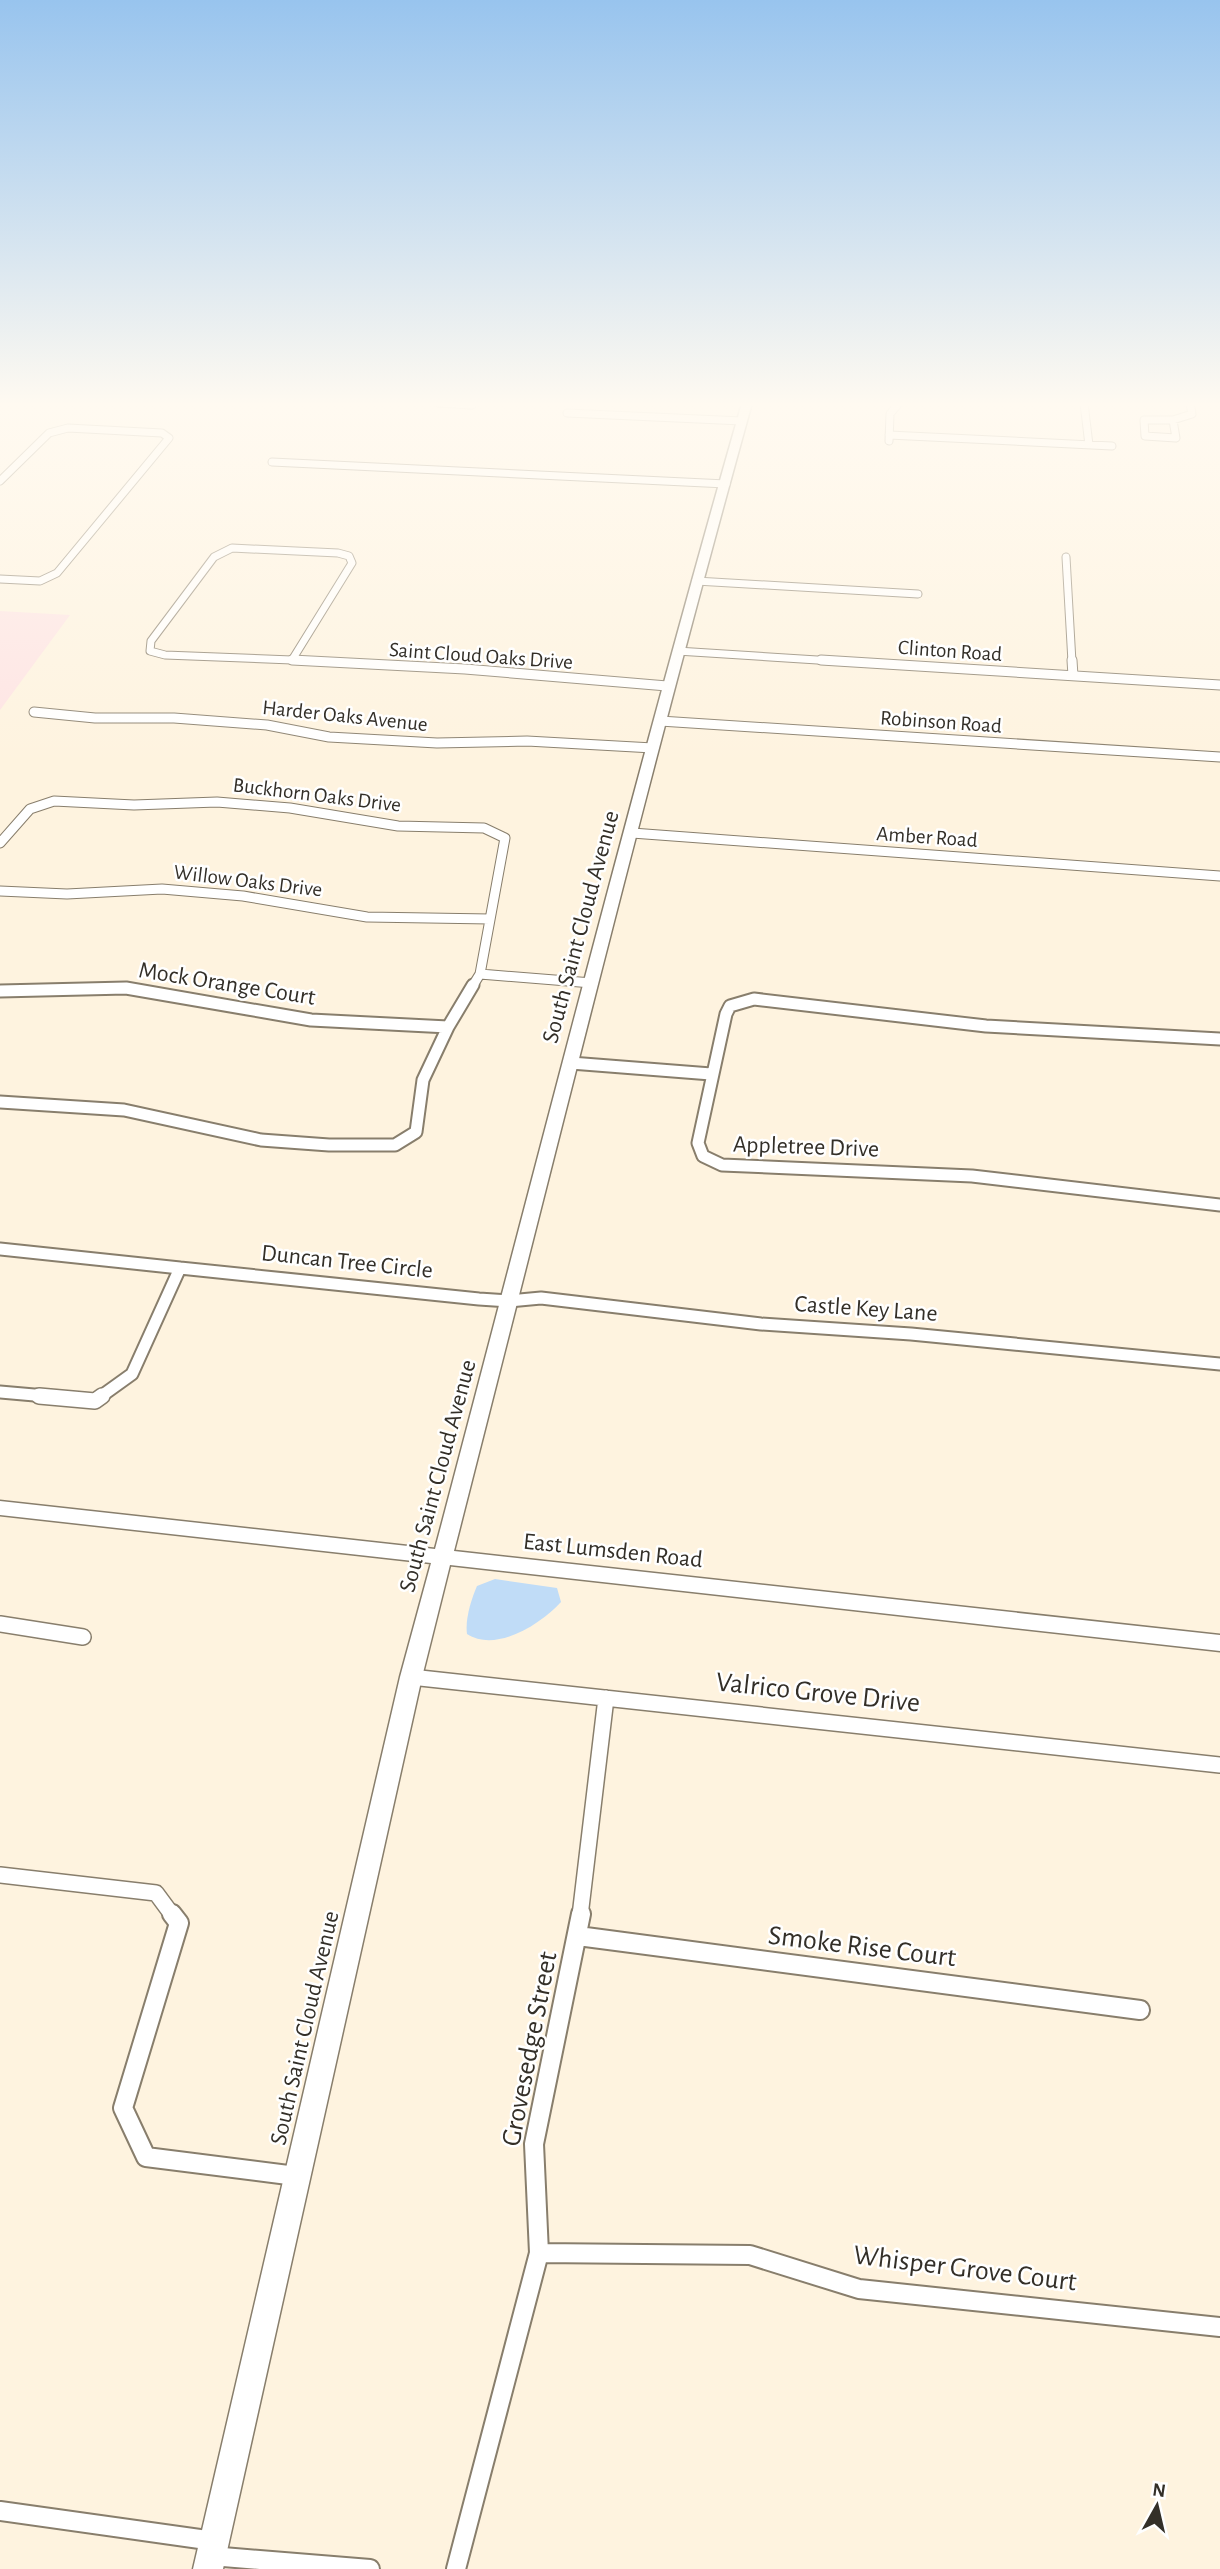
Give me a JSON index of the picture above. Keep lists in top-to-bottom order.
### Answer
{
  "streets": {
    "street": [
      "Clinton Road",
      "Saint Cloud Oaks Drive",
      "Harder Oaks Avenue",
      "Robinson Road",
      "Buckhorn Oaks Drive",
      "Amber Road",
      "Willow Oaks Drive",
      "South Saint Cloud Avenue",
      "Mock Orange Court",
      "Appletree Drive",
      "Duncan Tree Circle",
      "Castle Key Lane",
      "East Lumsden Road",
      "Valrico Grove Drive",
      "Smoke Rise Court",
      "Grovesedge Street",
      "Whisper Grove Court"
    ]
  },
  "crossings": [
    ["Clinton Road", "South Saint Cloud Avenue"],
    ["Saint Cloud Oaks Drive", "South Saint Cloud Avenue"],
    ["Harder Oaks Avenue", "South Saint Cloud Avenue"],
    ["Robinson Road", "South Saint Cloud Avenue"],
    ["Buckhorn Oaks Drive", "Willow Oaks Drive"],
    ["Buckhorn Oaks Drive", "Mock Orange Court"],
    ["Amber Road", "South Saint Cloud Avenue"],
    ["South Saint Cloud Avenue", "Duncan Tree Circle"],
    ["South Saint Cloud Avenue", "Castle Key Lane"],
    ["South Saint Cloud Avenue", "East Lumsden Road"],
    ["South Saint Cloud Avenue", "Valrico Grove Drive"],
    ["Duncan Tree Circle", "Castle Key Lane"],
    ["Valrico Grove Drive", "Grovesedge Street"],
    ["Smoke Rise Court", "Grovesedge Street"],
    ["Grovesedge Street", "Whisper Grove Court"]
  ],
  "north": "top"
}
